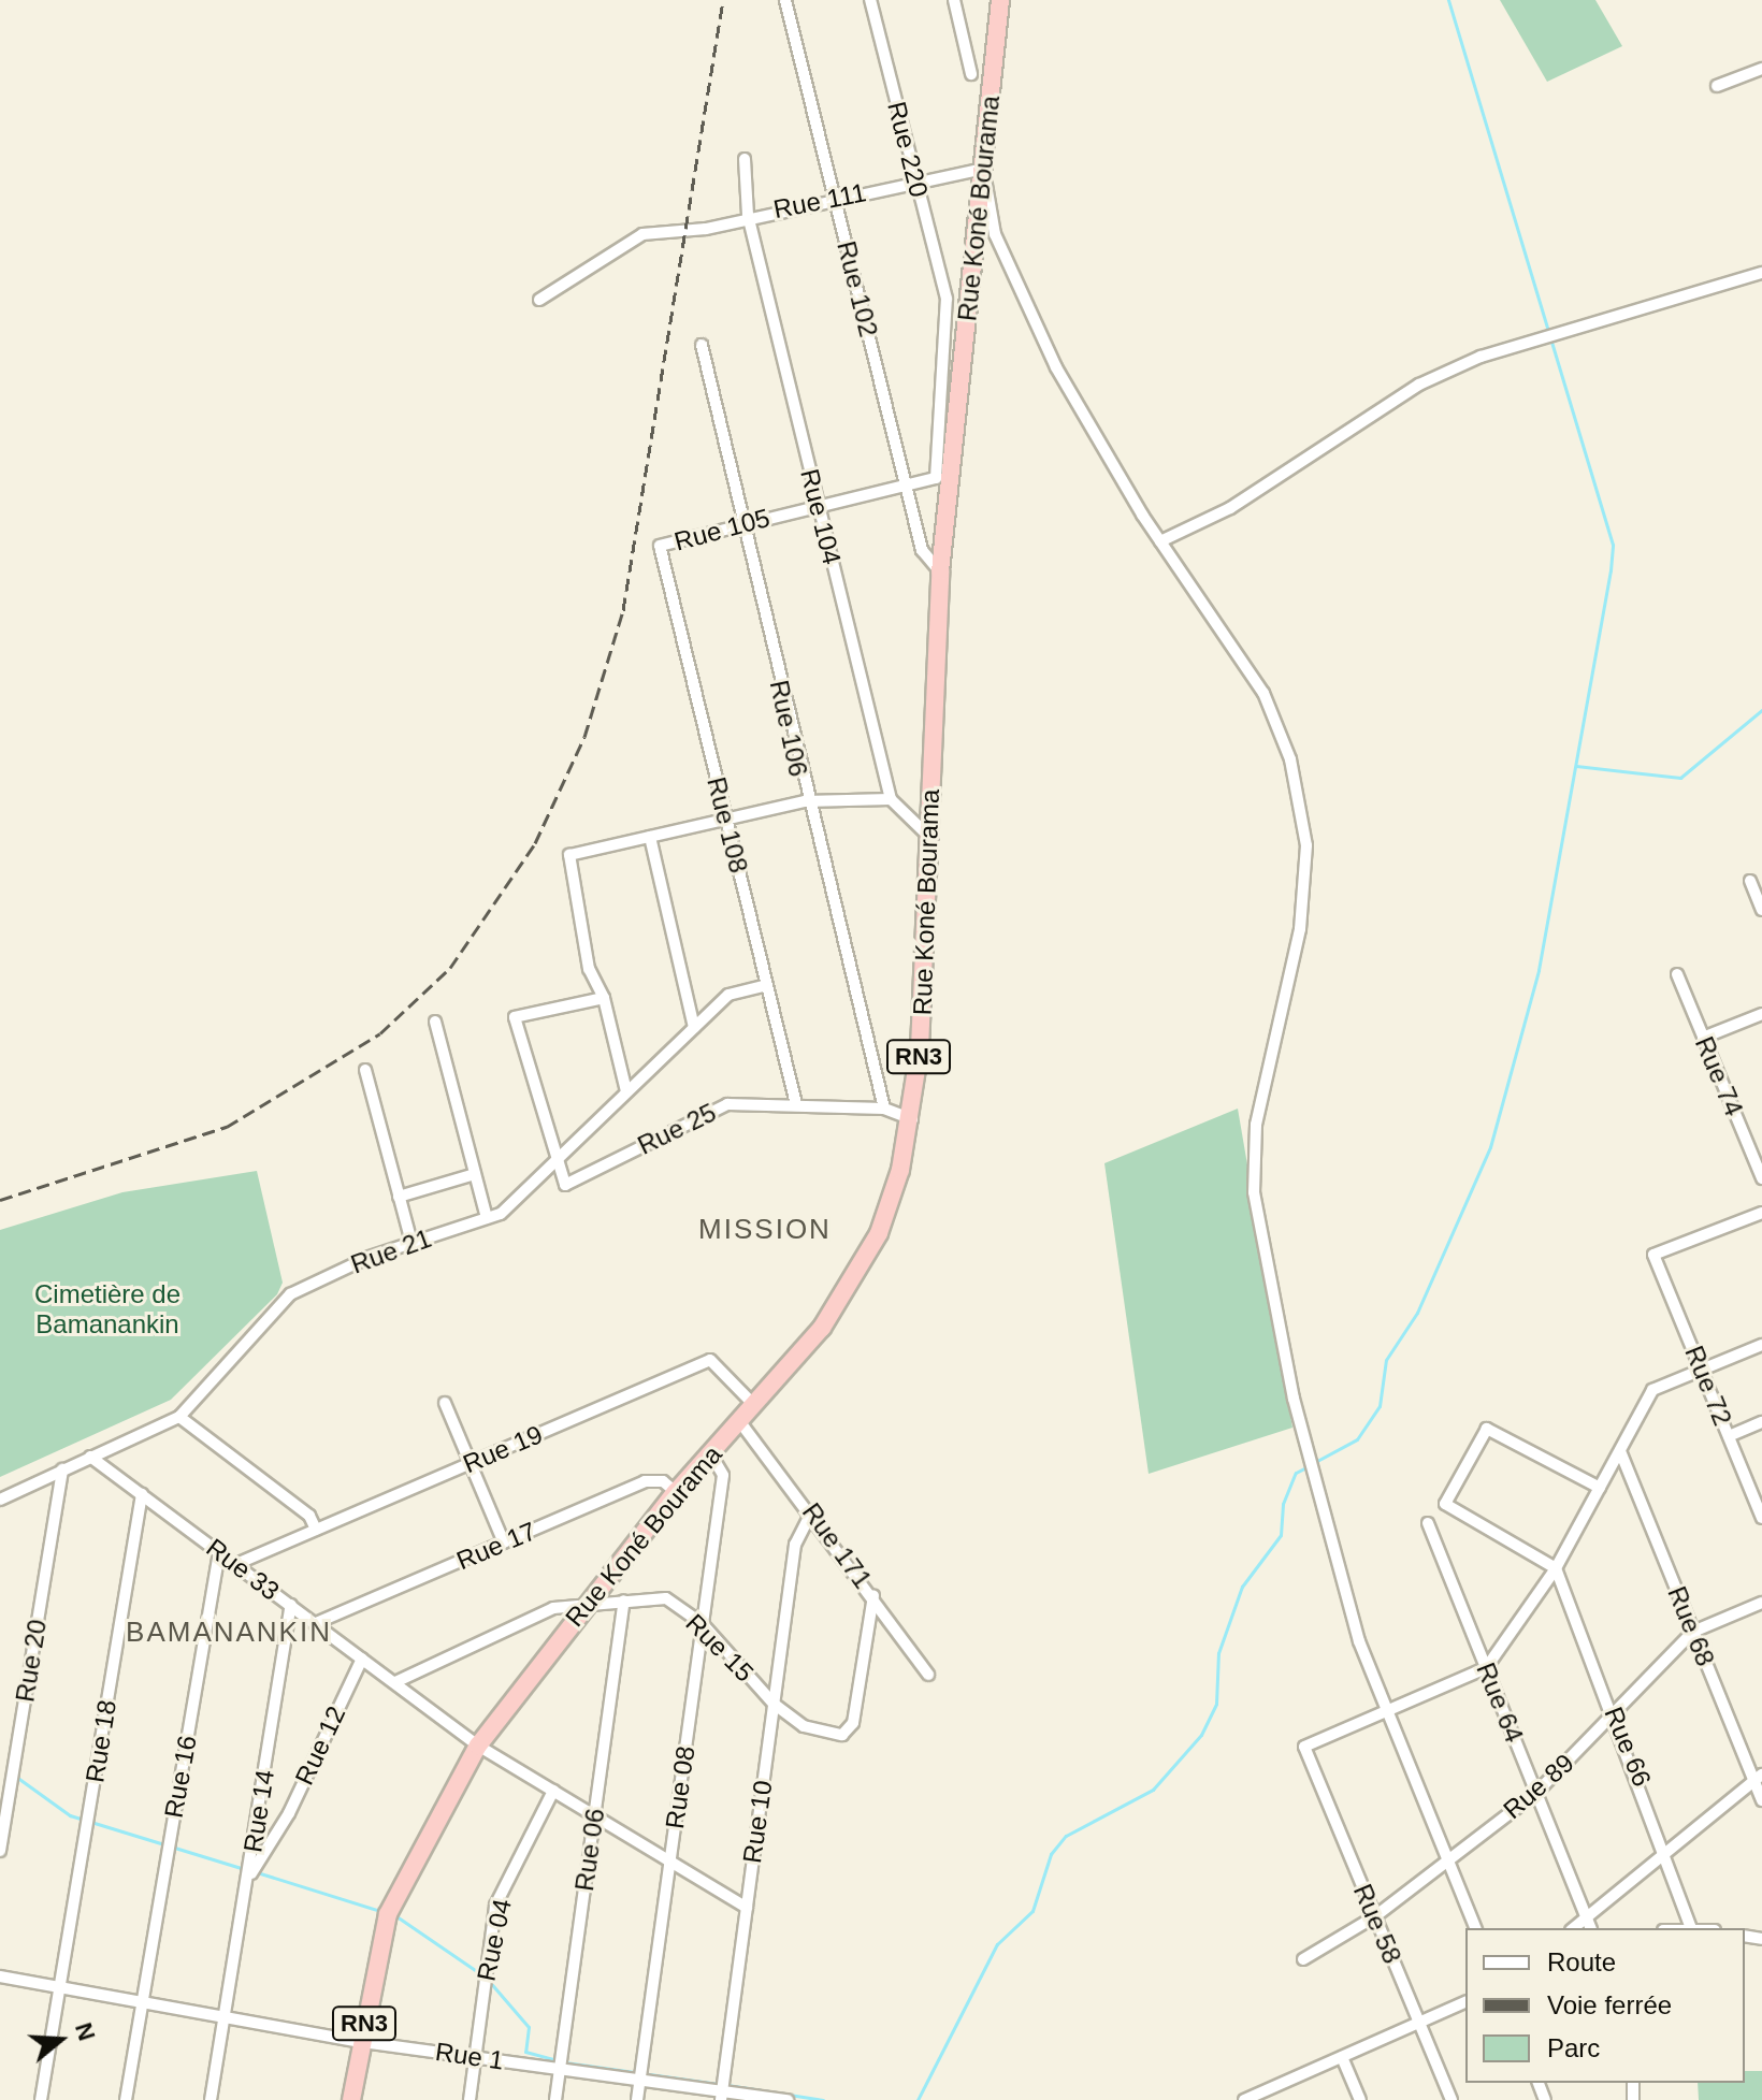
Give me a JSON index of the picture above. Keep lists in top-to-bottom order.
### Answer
{
  "streets": {
    "highway": ["Rue Koné Bourama", "RN3"],
    "street": [
      "Rue 220",
      "Rue 111",
      "Rue 102",
      "Rue 104",
      "Rue 105",
      "Rue 106",
      "Rue 108",
      "Rue 74",
      "Rue 25",
      "Rue 21",
      "Rue 72",
      "Rue 19",
      "Rue 17",
      "Rue 171",
      "Rue 33",
      "Rue 68",
      "Rue 15",
      "Rue 20",
      "Rue 64",
      "Rue 18",
      "Rue 12",
      "Rue 66",
      "Rue 16",
      "Rue 89",
      "Rue 08",
      "Rue 14",
      "Rue 10",
      "Rue 06",
      "Rue 58",
      "Rue 04",
      "Rue 1"
    ]
  },
  "crossings": [
    ["Rue 220", "Rue 111"],
    ["Rue 220", "Rue 105"],
    ["Rue 111", "Rue Koné Bourama"],
    ["Rue 111", "Rue 102"],
    ["Rue 111", "Rue 104"],
    ["Rue Koné Bourama", "Rue 102"],
    ["Rue Koné Bourama", "Rue 104"],
    ["Rue Koné Bourama", "Rue 25"],
    ["Rue Koné Bourama", "Rue 19"],
    ["Rue Koné Bourama", "Rue 17"],
    ["Rue Koné Bourama", "Rue 171"],
    ["Rue Koné Bourama", "Rue 33"],
    ["Rue Koné Bourama", "Rue 15"],
    ["Rue Koné Bourama", "Rue 08"],
    ["Rue Koné Bourama", "Rue 1"],
    ["Rue 102", "Rue 105"],
    ["Rue 104", "Rue 105"],
    ["Rue 105", "Rue 106"],
    ["Rue 105", "Rue 108"],
    ["Rue 106", "Rue 25"],
    ["Rue 108", "Rue 25"],
    ["Rue 108", "Rue 21"],
    ["Rue 25", "Rue 21"],
    ["Rue 21", "Rue 33"],
    ["Rue 21", "Rue 20"],
    ["Rue 19", "Rue 33"],
    ["Rue 17", "Rue 33"],
    ["Rue 171", "Rue 15"],
    ["Rue 171", "Rue 10"],
    ["Rue 33", "Rue 15"],
    ["Rue 33", "Rue 18"],
    ["Rue 33", "Rue 12"],
    ["Rue 33", "Rue 16"],
    ["Rue 33", "Rue 08"],
    ["Rue 33", "Rue 14"],
    ["Rue 33", "Rue 10"],
    ["Rue 33", "Rue 06"],
    ["Rue 33", "Rue 04"],
    ["Rue 68", "Rue 89"],
    ["Rue 15", "Rue 08"],
    ["Rue 15", "Rue 10"],
    ["Rue 15", "Rue 06"],
    ["Rue 64", "Rue 89"],
    ["Rue 18", "Rue 1"],
    ["Rue 12", "Rue 14"],
    ["Rue 66", "Rue 89"],
    ["Rue 16", "Rue 1"],
    ["Rue 89", "Rue 58"],
    ["Rue 08", "Rue 1"],
    ["Rue 14", "Rue 1"],
    ["Rue 10", "Rue 1"],
    ["Rue 06", "Rue 1"],
    ["Rue 04", "Rue 1"]
  ],
  "districts": ["MISSION", "BAMANANKIN"],
  "parks": ["Cimetière de Bamanankin"],
  "legend": ["Route", "Voie ferrée", "Parc"],
  "north": "right"
}
